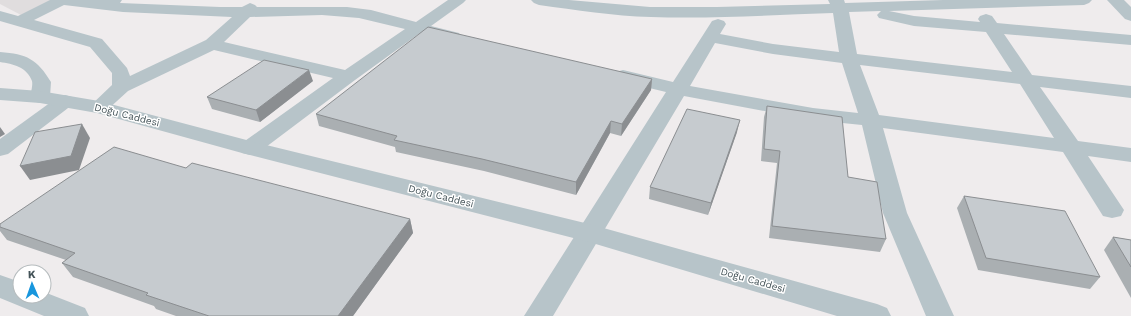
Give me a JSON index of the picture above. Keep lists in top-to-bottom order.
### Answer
{
  "streets": {
    "street": ["Doğu Caddesi"]
  },
  "north": "top"
}
